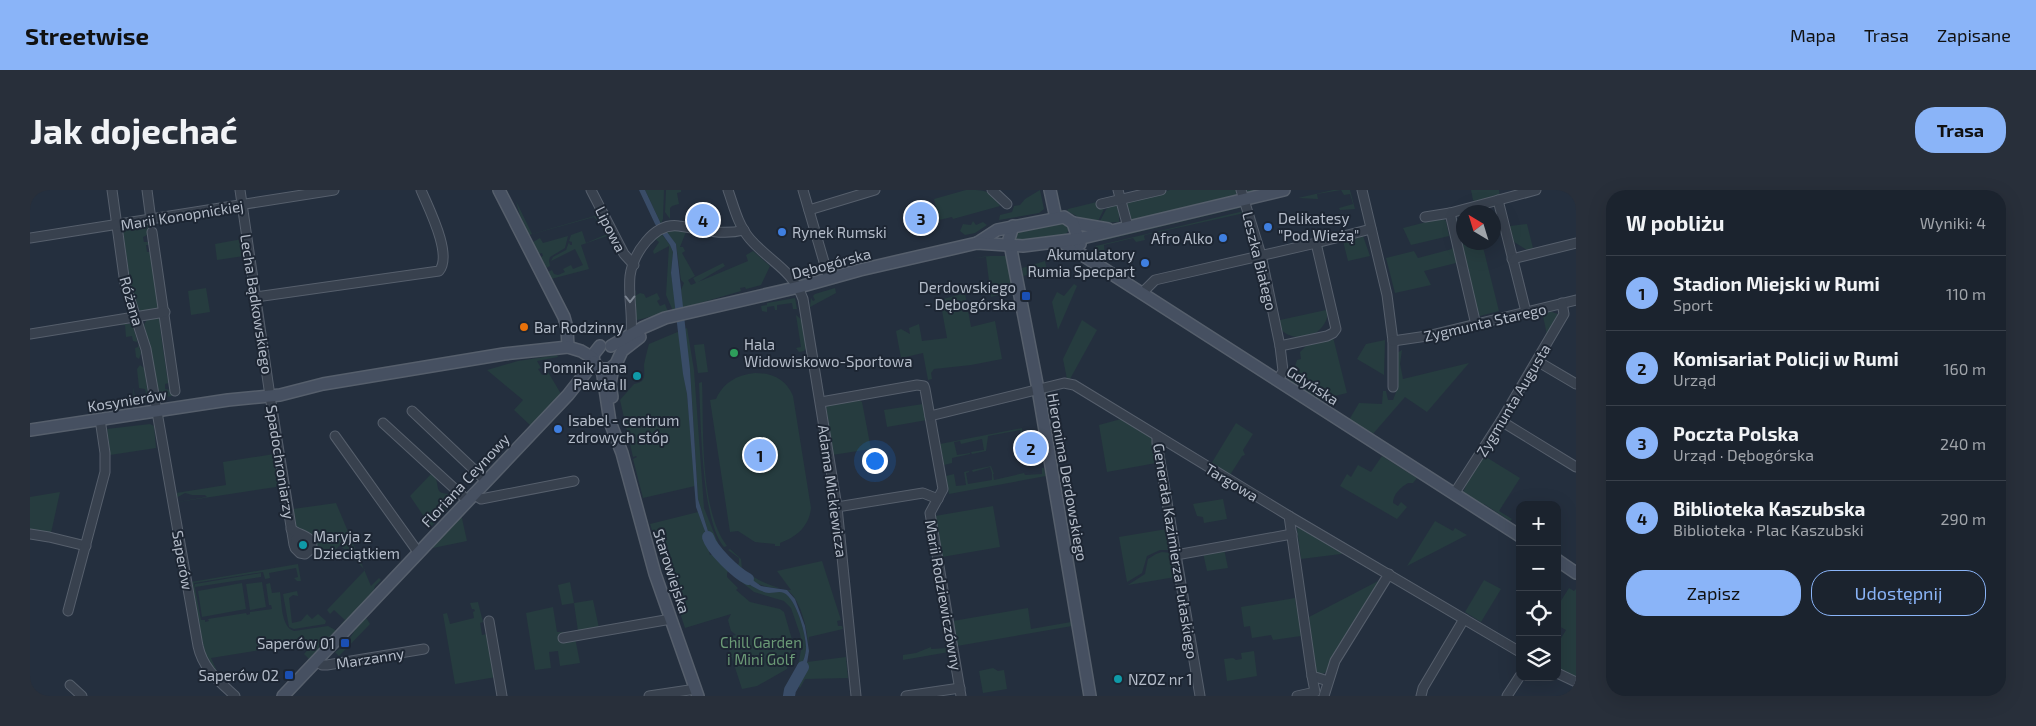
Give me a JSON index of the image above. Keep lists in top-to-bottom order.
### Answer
{
  "streets": {
    "main road": [
      "Dębogórska",
      "Gdyńska",
      "Kosynierów",
      "Hieronima Derdowskiego",
      "Floriana Ceynowy",
      "Starowiejska"
    ],
    "street": [
      "Marii Konopnickiej",
      "Lipowa",
      "Leszka Białego",
      "Różana",
      "Lecha Bądkowskiego",
      "Zygmunta Starego",
      "Zygmunta Augusta",
      "Spadochroniarzy",
      "Targowa",
      "Adama Mickiewicza",
      "Generała Kazimierza Pułaskiego",
      "Saperów",
      "Marii Rodziewiczówny",
      "Marzanny"
    ]
  },
  "crossings": [
    ["Marii Konopnickiej", "Różana"],
    ["Marii Konopnickiej", "Lecha Bądkowskiego"],
    ["Leszka Białego", "Gdyńska"],
    ["Dębogórska", "Gdyńska"],
    ["Dębogórska", "Hieronima Derdowskiego"],
    ["Dębogórska", "Floriana Ceynowy"],
    ["Dębogórska", "Adama Mickiewicza"],
    ["Dębogórska", "Starowiejska"],
    ["Różana", "Kosynierów"],
    ["Różana", "Saperów"],
    ["Lecha Bądkowskiego", "Kosynierów"],
    ["Lecha Bądkowskiego", "Spadochroniarzy"],
    ["Zygmunta Starego", "Zygmunta Augusta"],
    ["Gdyńska", "Zygmunta Augusta"],
    ["Kosynierów", "Spadochroniarzy"],
    ["Kosynierów", "Saperów"],
    ["Hieronima Derdowskiego", "Targowa"],
    ["Floriana Ceynowy", "Starowiejska"],
    ["Floriana Ceynowy", "Marzanny"],
    ["Targowa", "Generała Kazimierza Pułaskiego"],
    ["Targowa", "Marii Rodziewiczówny"],
    ["Adama Mickiewicza", "Marii Rodziewiczówny"]
  ],
  "parks": ["Chill Garden i Mini Golf"],
  "places": {
    "other": [
      "Delikatesy \"Pod Wieżą\"",
      "Rynek Rumski",
      "Afro Alko",
      "Akumulatory Rumia Specpart",
      "Bar Rodzinny",
      "Hala Widowiskowo-Sportowa",
      "Pomnik Jana Pawła II",
      "Isabel - centrum zdrowych stóp",
      "Maryja z Dzieciątkiem",
      "NZOZ nr 1"
    ],
    "transit": ["Derdowskiego - Dębogórska", "Saperów 01", "Saperów 02"]
  },
  "north": "top left",
  "page": {
    "header": "Streetwise",
    "nav": ["Mapa", "Trasa", "Zapisane"],
    "buttons": [
      "Trasa",
      ["Zapisz", "Udostępnij"]
    ],
    "title": "Jak dojechać",
    "heading": ["W pobliżu", "Wyniki: 4"],
    "pins": [
      "3",
      "4",
      "2",
      "1"
    ],
    "list": [
      {
        "mark": "1",
        "name": "Stadion Miejski w Rumi",
        "note": "Sport",
        "value": "110 m"
      },
      {
        "mark": "2",
        "name": "Komisariat Policji w Rumi",
        "note": "Urząd",
        "value": "160 m"
      },
      {
        "mark": "3",
        "name": "Poczta Polska",
        "note": "Urząd · Dębogórska",
        "value": "240 m"
      },
      {
        "mark": "4",
        "name": "Biblioteka Kaszubska",
        "note": "Biblioteka · Plac Kaszubski",
        "value": "290 m"
      }
    ],
    "map_buttons": ["+", "−"]
  }
}
